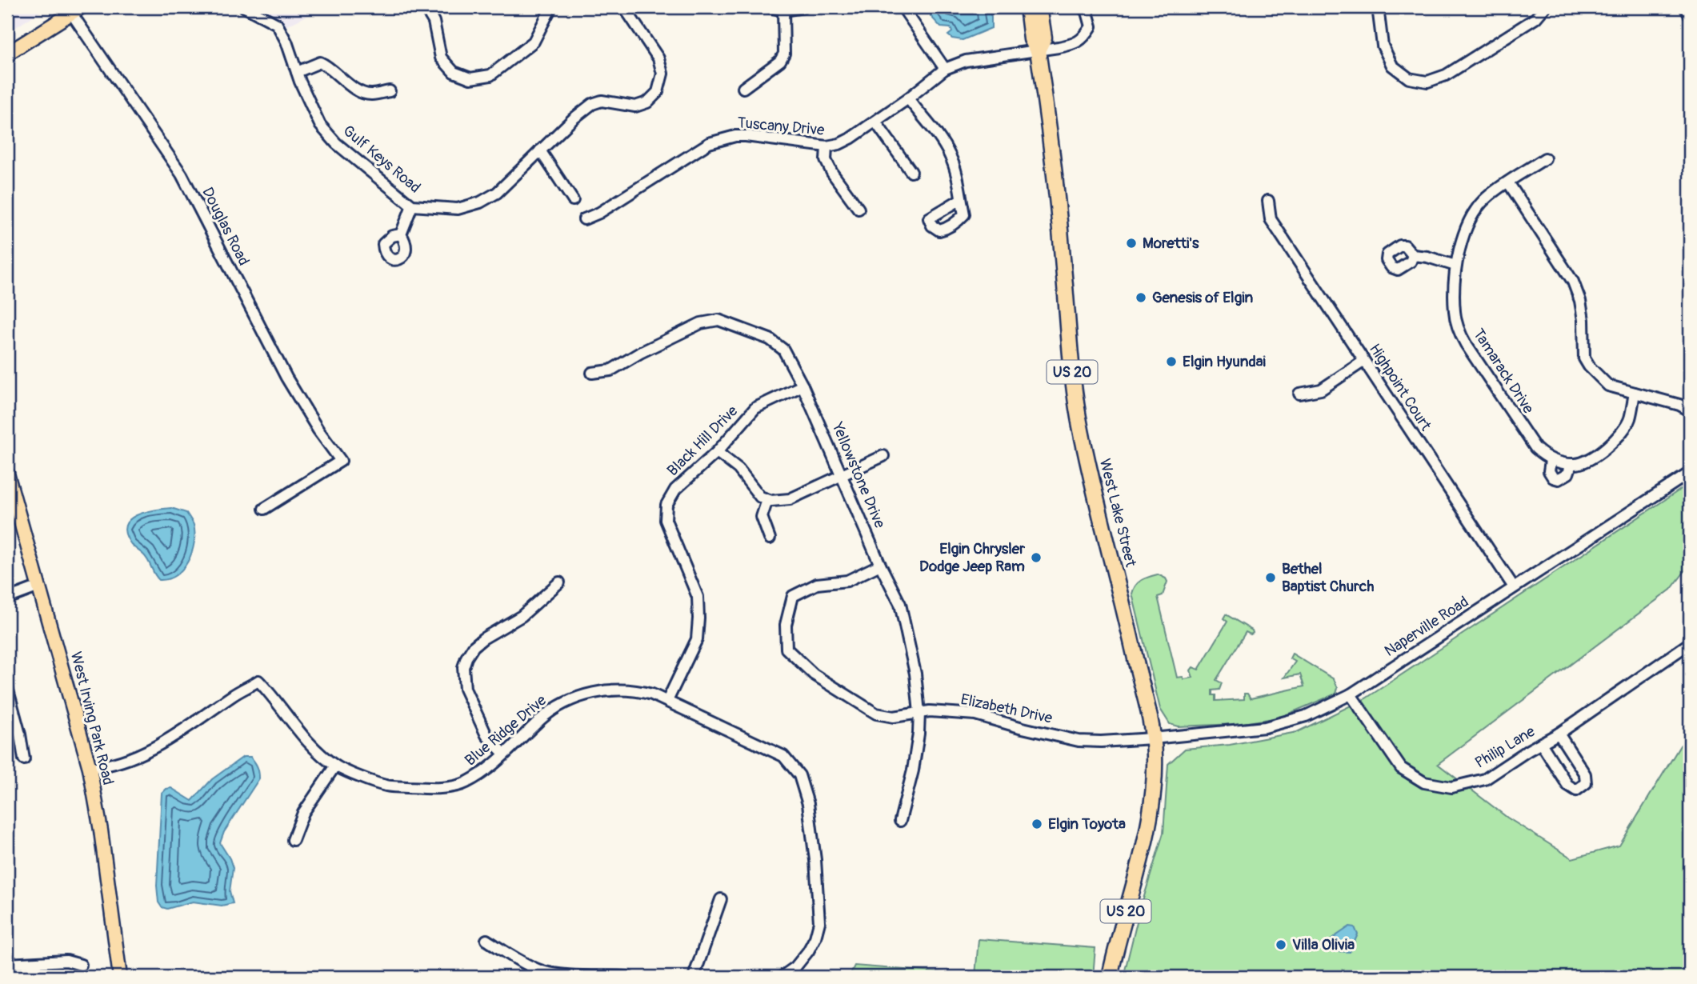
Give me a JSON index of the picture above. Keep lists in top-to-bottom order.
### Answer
{
  "streets": {
    "highway": ["US 20", "West Lake Street"],
    "main road": ["West Irving Park Road"],
    "street": [
      "Tuscany Drive",
      "Gulf Keys Road",
      "Douglas Road",
      "Tamarack Drive",
      "Highpoint Court",
      "Black Hill Drive",
      "Yellowstone Drive",
      "Naperville Road",
      "Elizabeth Drive",
      "Blue Ridge Drive",
      "Philip Lane"
    ]
  },
  "crossings": [
    ["Tuscany Drive", "West Lake Street"],
    ["Highpoint Court", "Naperville Road"],
    ["Black Hill Drive", "Yellowstone Drive"],
    ["Black Hill Drive", "Blue Ridge Drive"],
    ["Yellowstone Drive", "Elizabeth Drive"],
    ["West Lake Street", "Naperville Road"],
    ["West Lake Street", "Elizabeth Drive"],
    ["Naperville Road", "Elizabeth Drive"],
    ["Naperville Road", "Philip Lane"],
    ["West Irving Park Road", "Blue Ridge Drive"]
  ],
  "places": [
    "Moretti's",
    "Genesis of Elgin",
    "Elgin Hyundai",
    "Elgin Chrysler Dodge Jeep Ram",
    "Bethel Baptist Church",
    "Elgin Toyota",
    "Villa Olivia"
  ]
}
